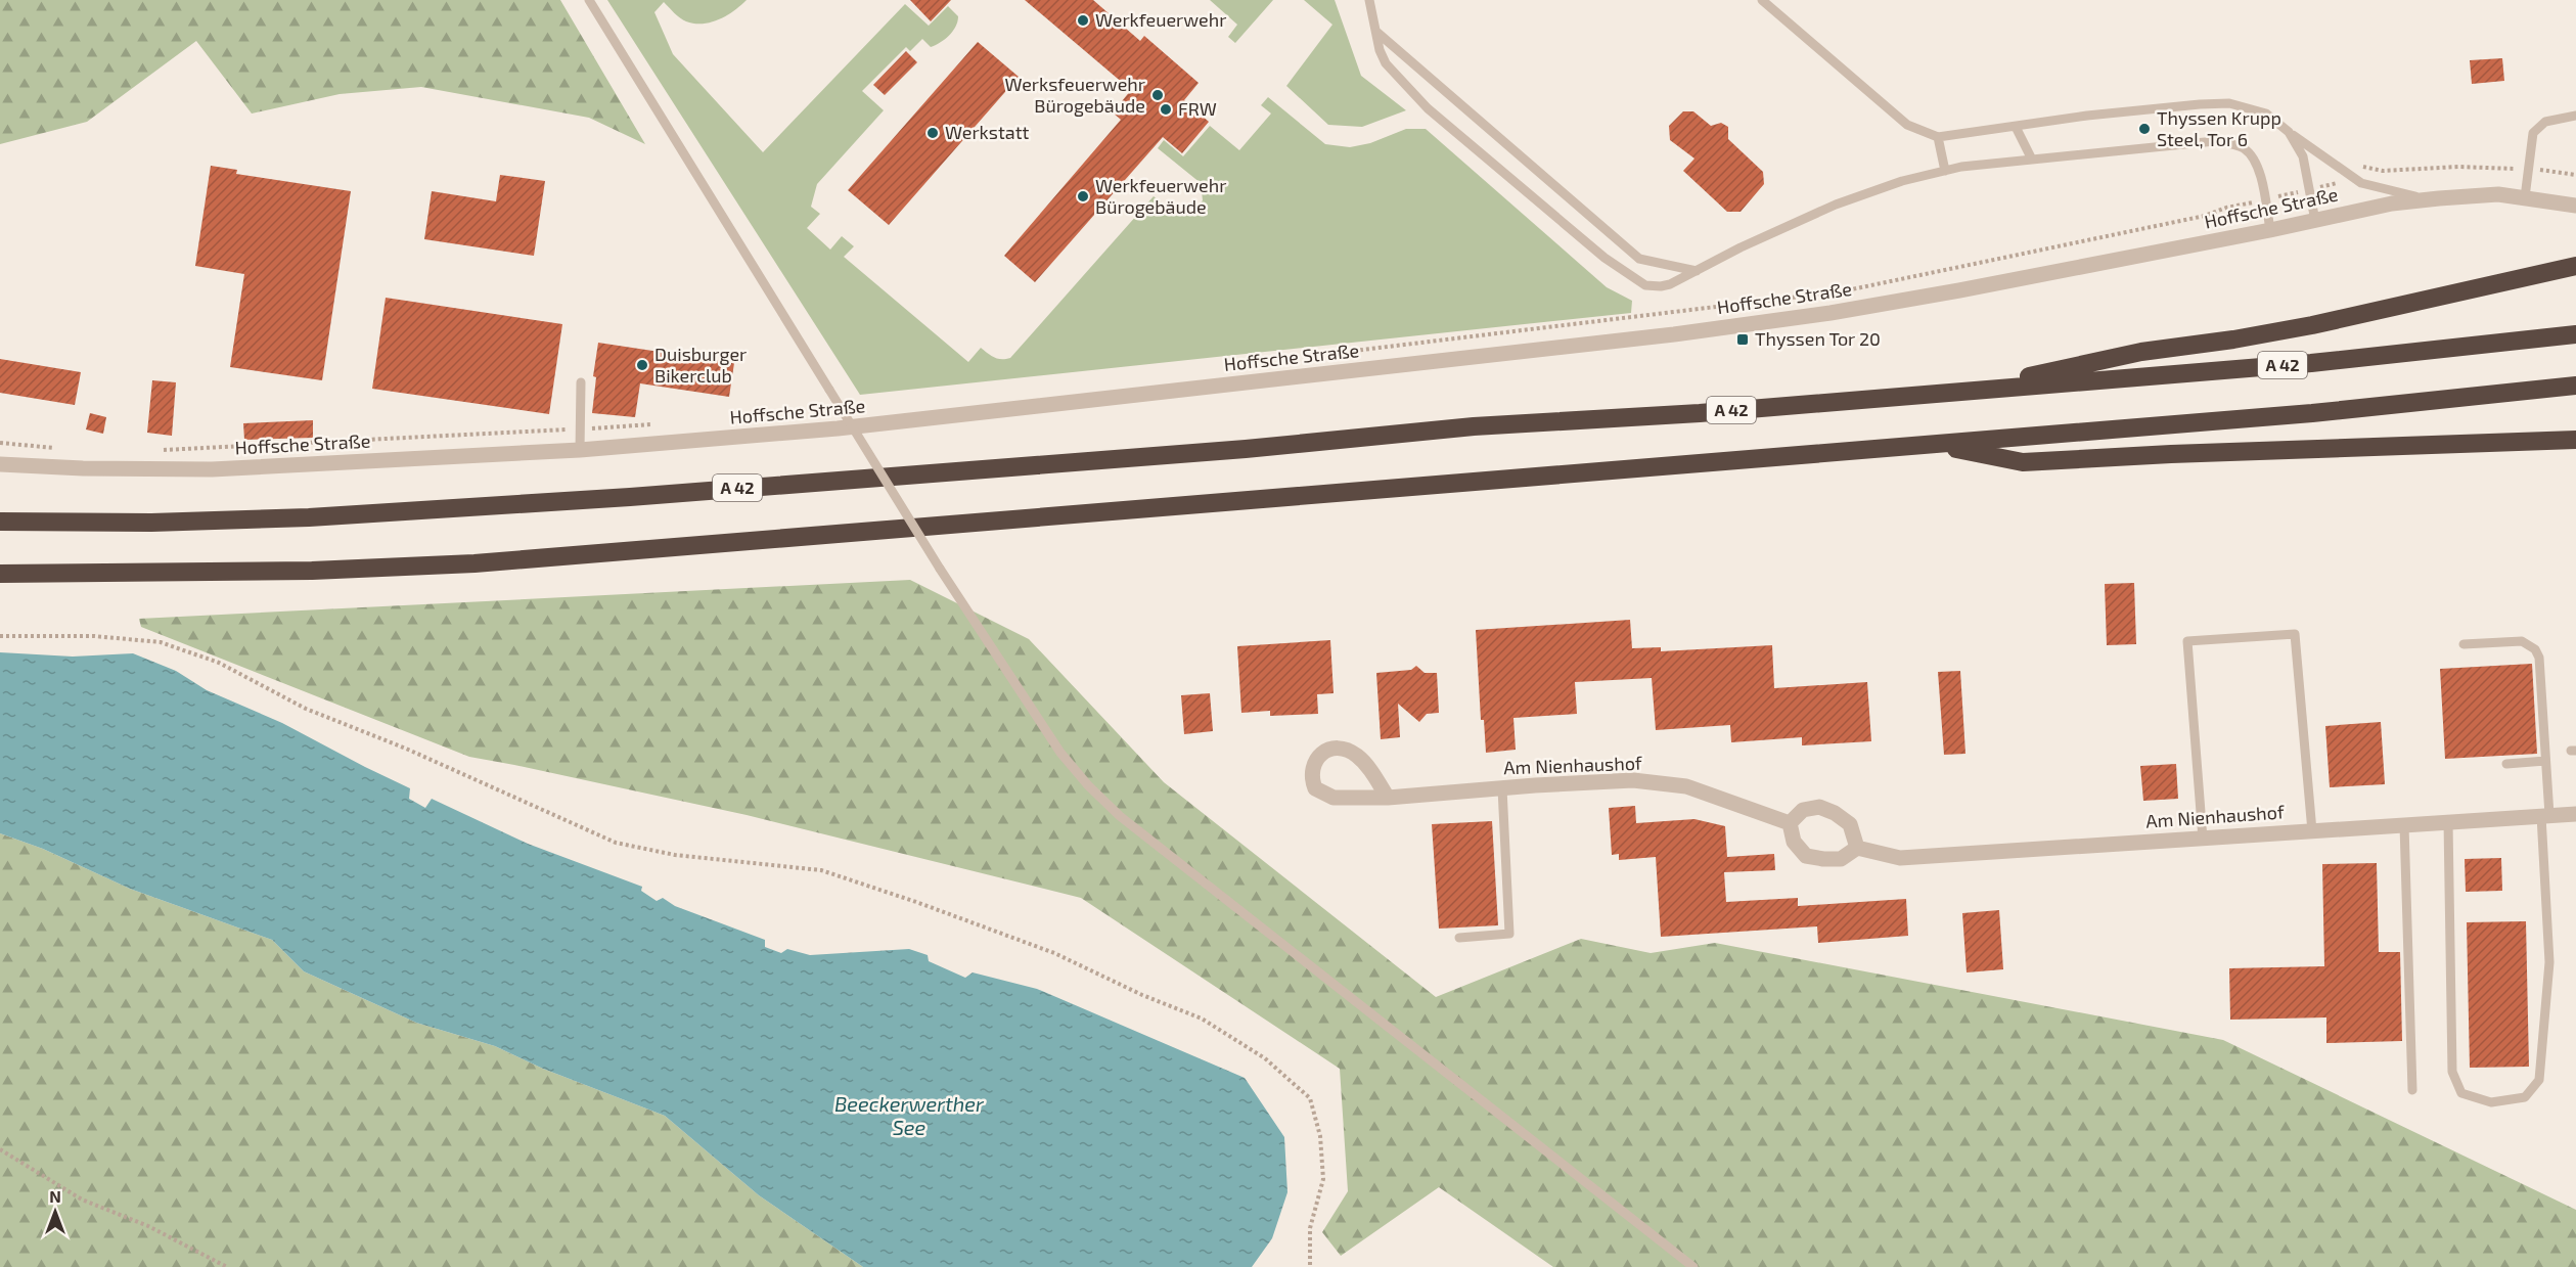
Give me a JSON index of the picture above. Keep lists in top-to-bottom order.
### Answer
{
  "streets": {
    "highway": ["A 42"],
    "street": ["Hoffsche Straße", "Am Nienhaushof"]
  },
  "water": ["Beeckerwerther See"],
  "places": {
    "other": [
      "Werkfeuerwehr",
      "Werksfeuerwehr Bürogebäude",
      "FRW",
      "Thyssen Krupp Steel, Tor 6",
      "Werkstatt",
      "Werkfeuerwehr Bürogebäude",
      "Duisburger Bikerclub"
    ],
    "transit": ["Thyssen Tor 20"]
  },
  "north": "top"
}
